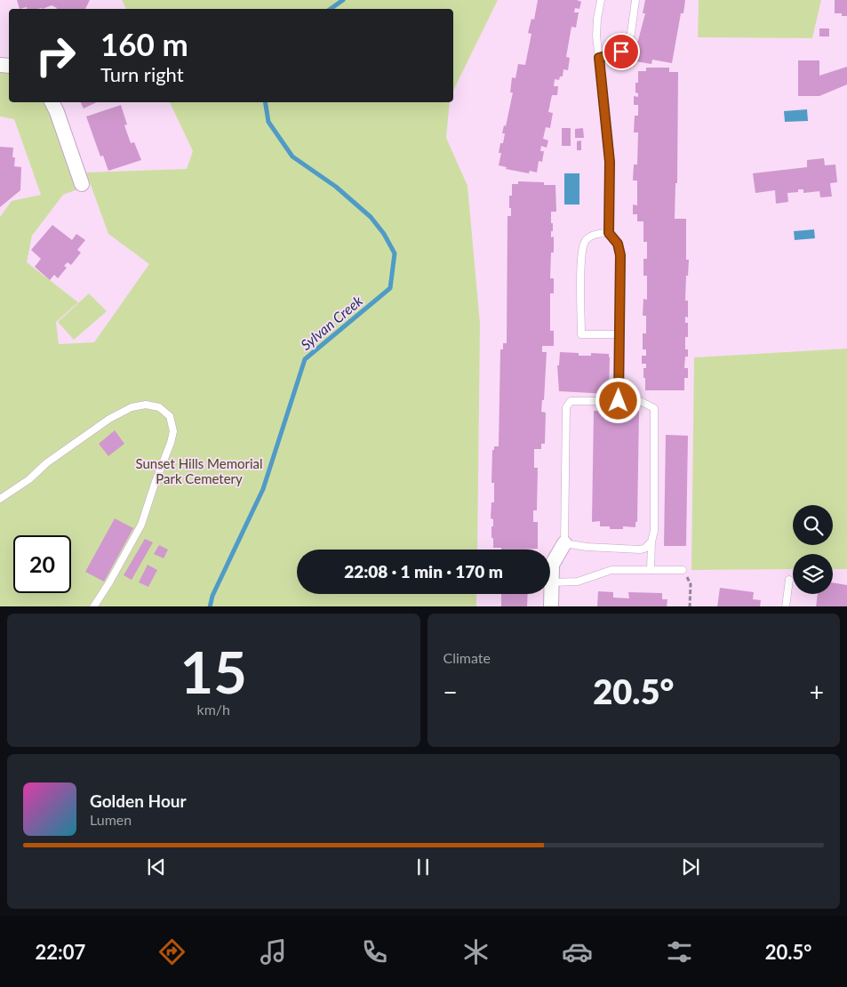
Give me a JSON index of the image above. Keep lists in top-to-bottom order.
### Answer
{
  "water": ["Sylvan Creek"],
  "parks": ["Sunset Hills Memorial Park Cemetery"],
  "page": {
    "turn": ["160 m", "Turn right"],
    "limit": "20",
    "trip": "22:08 · 1 min · 170 m",
    "tile": [
      ["15", "km/h"],
      "Climate"
    ],
    "heat": ["−", "20.5°", "+"],
    "song": ["Golden Hour", "Lumen"],
    "tabs": ["22:07", "20.5°"]
  }
}
